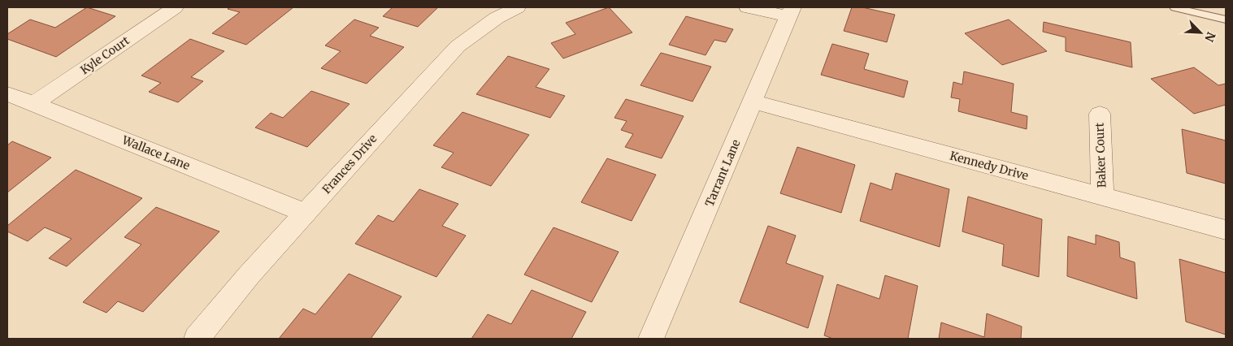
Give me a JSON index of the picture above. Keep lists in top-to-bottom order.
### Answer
{
  "streets": {
    "street": [
      "Kyle Court",
      "Wallace Lane",
      "Baker Court",
      "Frances Drive",
      "Kennedy Drive",
      "Tarrant Lane"
    ]
  },
  "crossings": [
    ["Kyle Court", "Wallace Lane"],
    ["Wallace Lane", "Frances Drive"],
    ["Baker Court", "Kennedy Drive"],
    ["Kennedy Drive", "Tarrant Lane"]
  ],
  "north": "bottom right"
}
